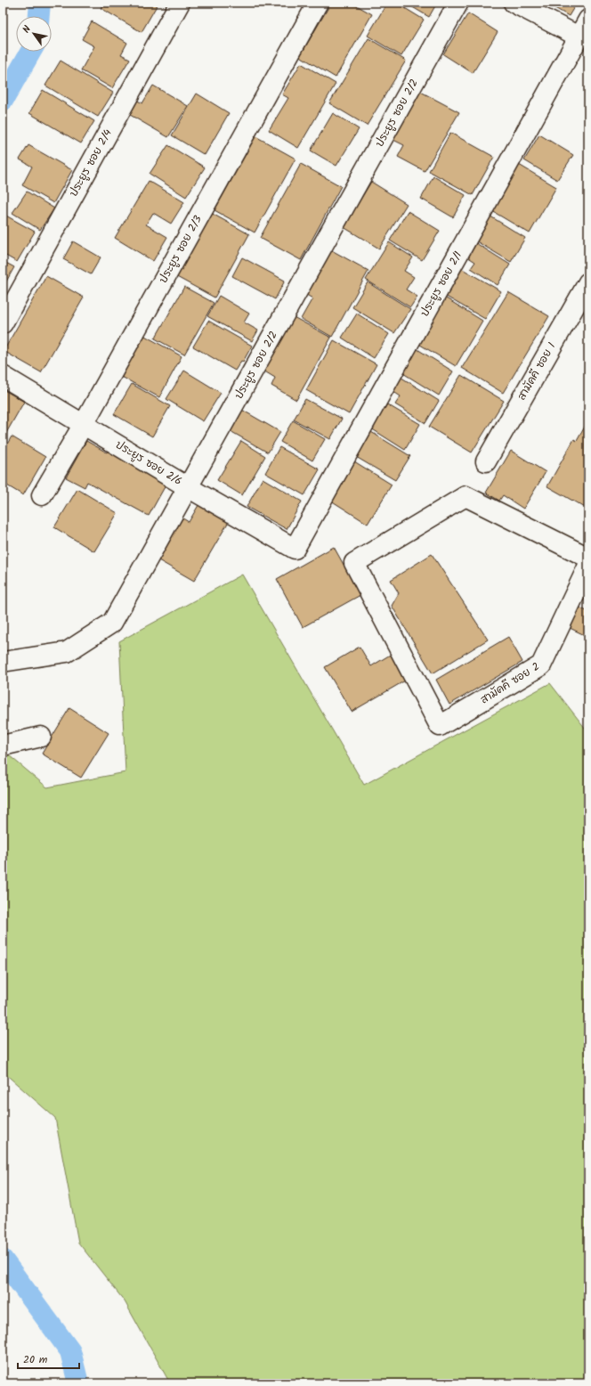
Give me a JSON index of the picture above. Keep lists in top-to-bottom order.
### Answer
{
  "streets": {
    "street": [
      "ประยูร ซอย 2/2",
      "ประยูร ซอย 2/4",
      "ประยูร ซอย 2/3",
      "ประยูร ซอย 2/1",
      "สามัคคี ซอย 1",
      "ประยูร ซอย 2/6",
      "สามัคคี ซอย 2"
    ]
  },
  "crossings": [
    ["ประยูร ซอย 2/2", "ประยูร ซอย 2/6"],
    ["ประยูร ซอย 2/3", "ประยูร ซอย 2/6"],
    ["ประยูร ซอย 2/1", "ประยูร ซอย 2/6"]
  ],
  "scale_bar": "20 m",
  "north": "top left"
}
